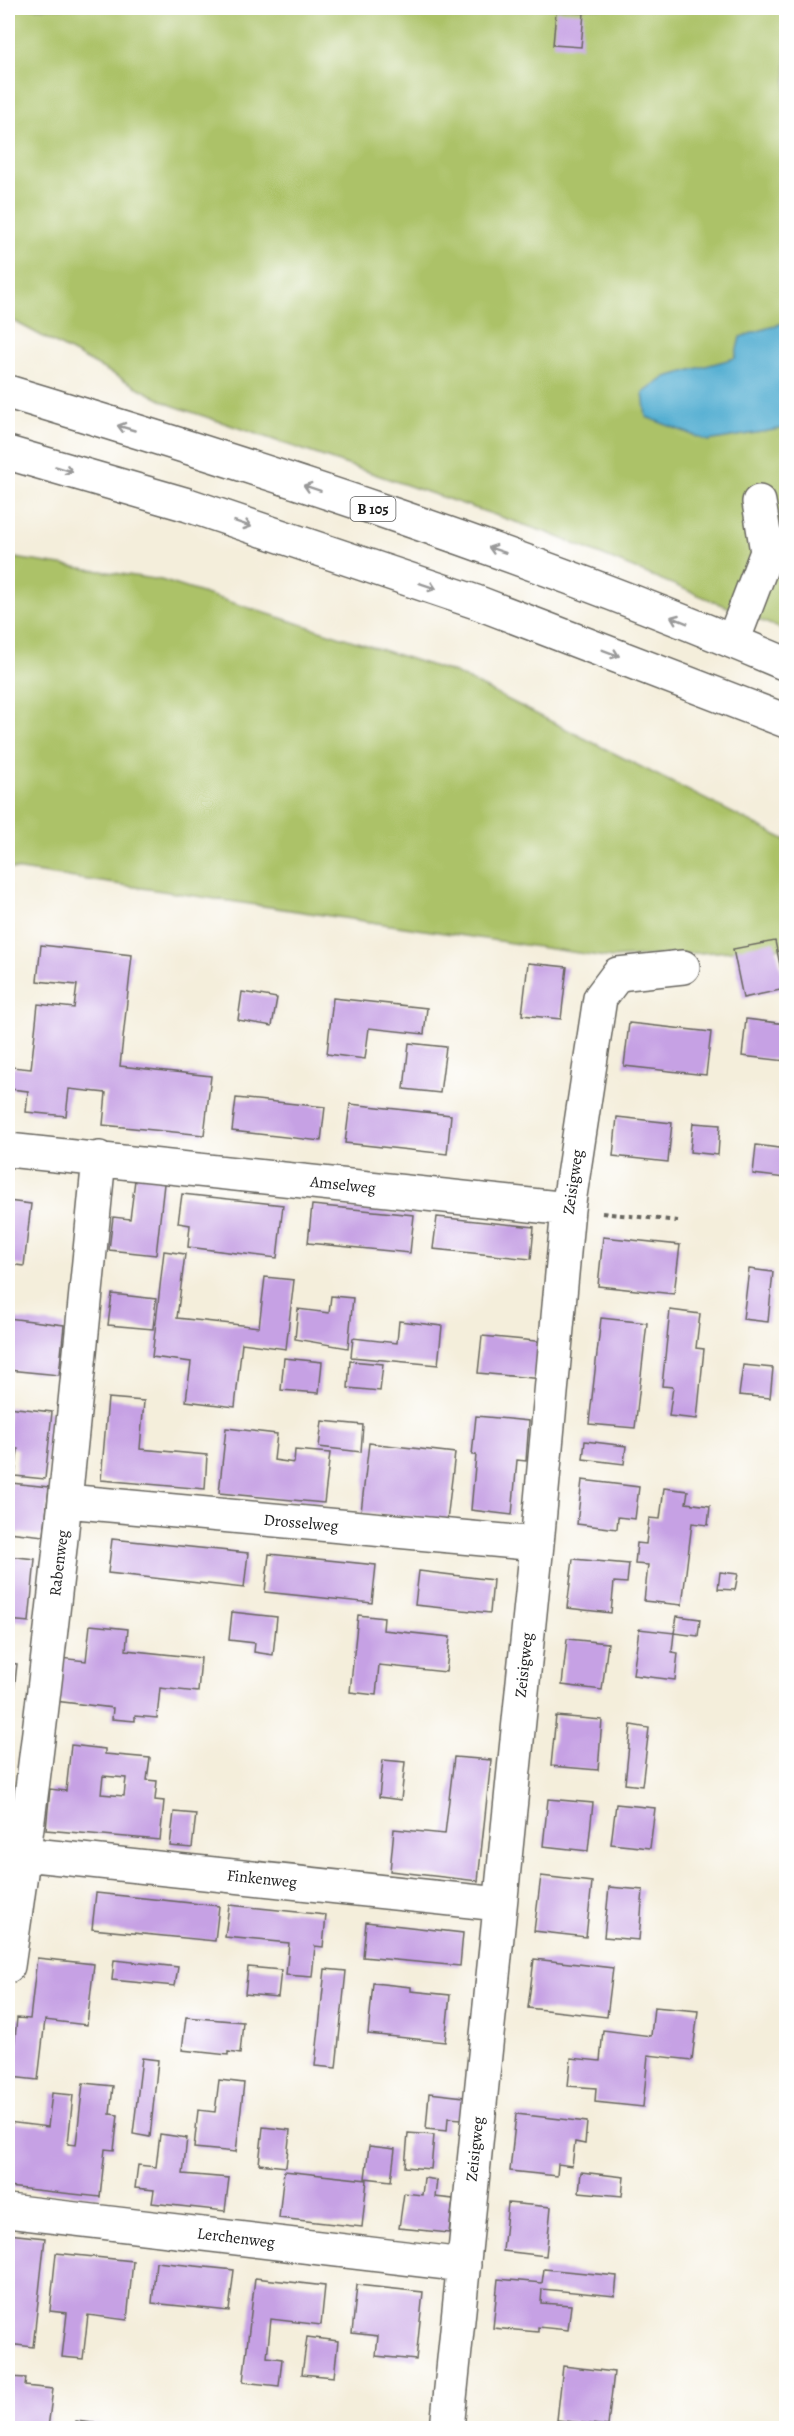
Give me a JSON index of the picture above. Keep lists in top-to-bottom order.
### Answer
{
  "streets": {
    "main road": [
      "B 105",
      "Zeisigweg",
      "Amselweg",
      "Drosselweg",
      "Rabenweg",
      "Finkenweg",
      "Lerchenweg"
    ]
  },
  "crossings": [
    ["Zeisigweg", "Amselweg"],
    ["Zeisigweg", "Drosselweg"],
    ["Zeisigweg", "Finkenweg"],
    ["Zeisigweg", "Lerchenweg"],
    ["Amselweg", "Rabenweg"],
    ["Drosselweg", "Rabenweg"],
    ["Rabenweg", "Finkenweg"]
  ]
}
